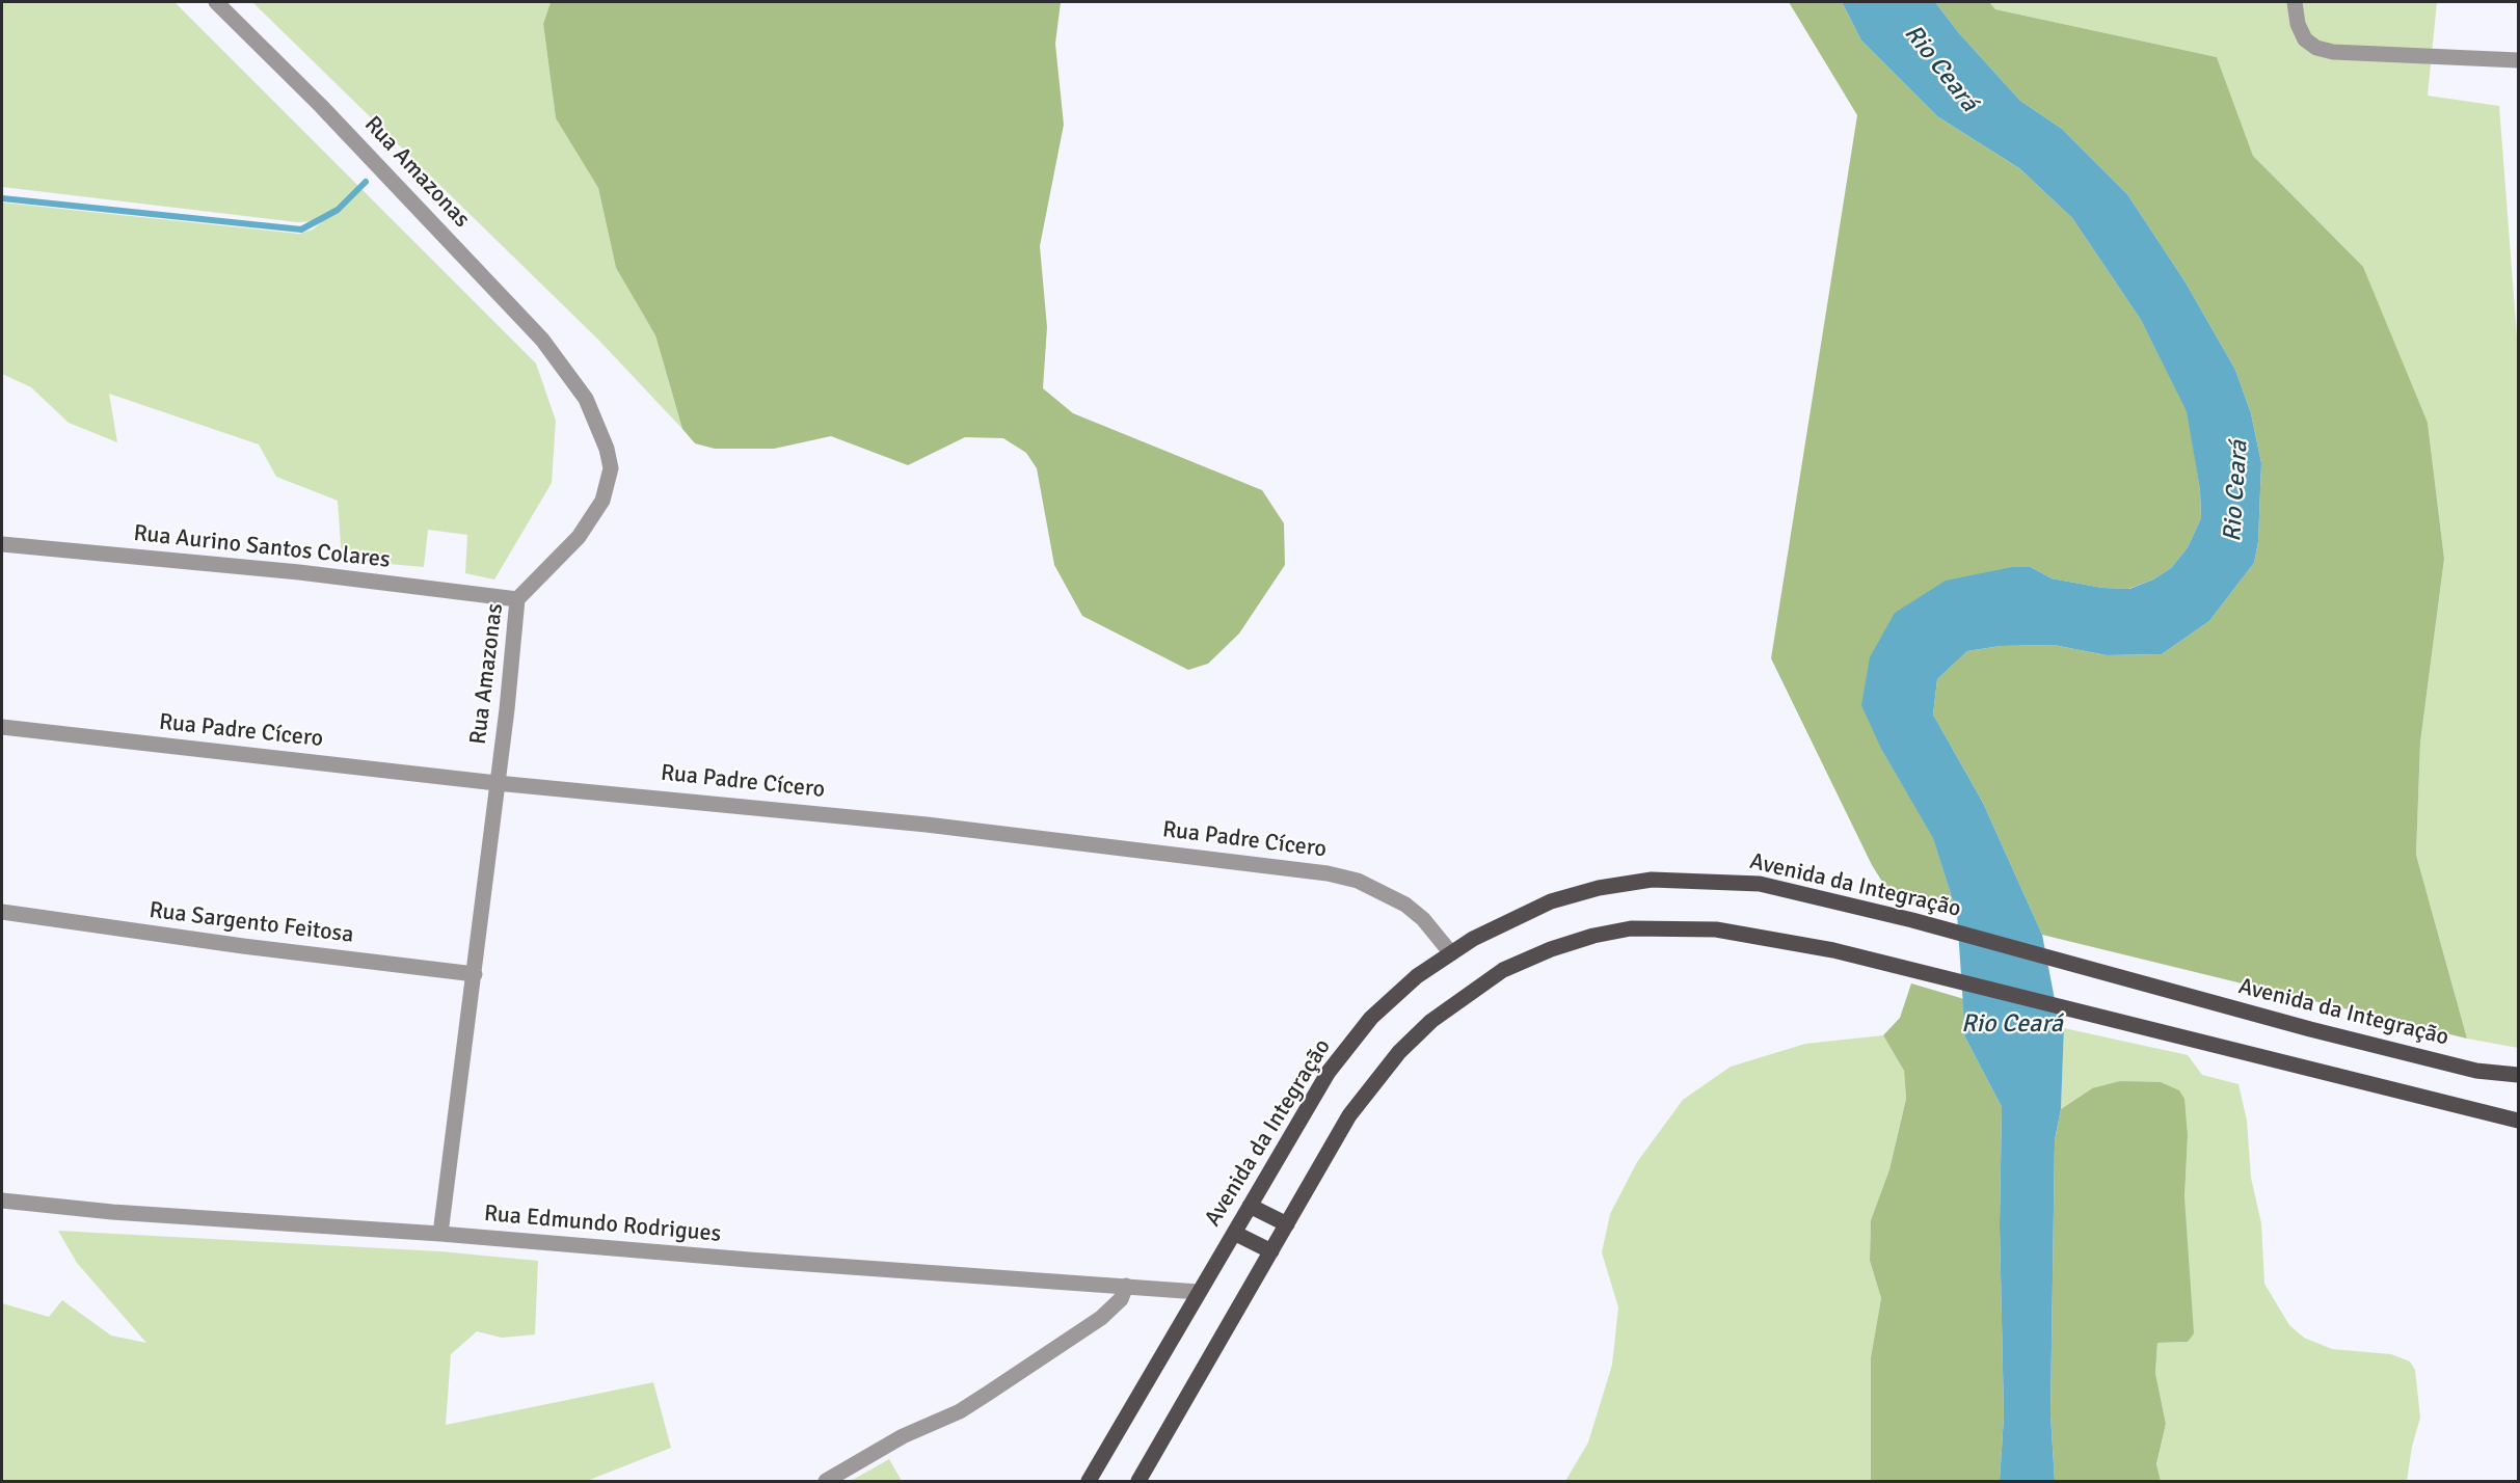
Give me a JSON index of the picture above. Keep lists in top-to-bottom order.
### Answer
{
  "streets": {
    "main road": ["Avenida da Integração"],
    "street": [
      "Rua Amazonas",
      "Rua Aurino Santos Colares",
      "Rua Padre Cícero",
      "Rua Sargento Feitosa",
      "Rua Edmundo Rodrigues"
    ]
  },
  "crossings": [
    ["Rua Amazonas", "Rua Aurino Santos Colares"],
    ["Rua Amazonas", "Rua Padre Cícero"],
    ["Rua Amazonas", "Rua Sargento Feitosa"],
    ["Rua Amazonas", "Rua Edmundo Rodrigues"],
    ["Rua Padre Cícero", "Avenida da Integração"],
    ["Avenida da Integração", "Rua Edmundo Rodrigues"]
  ],
  "water": ["Rio Ceará"]
}
